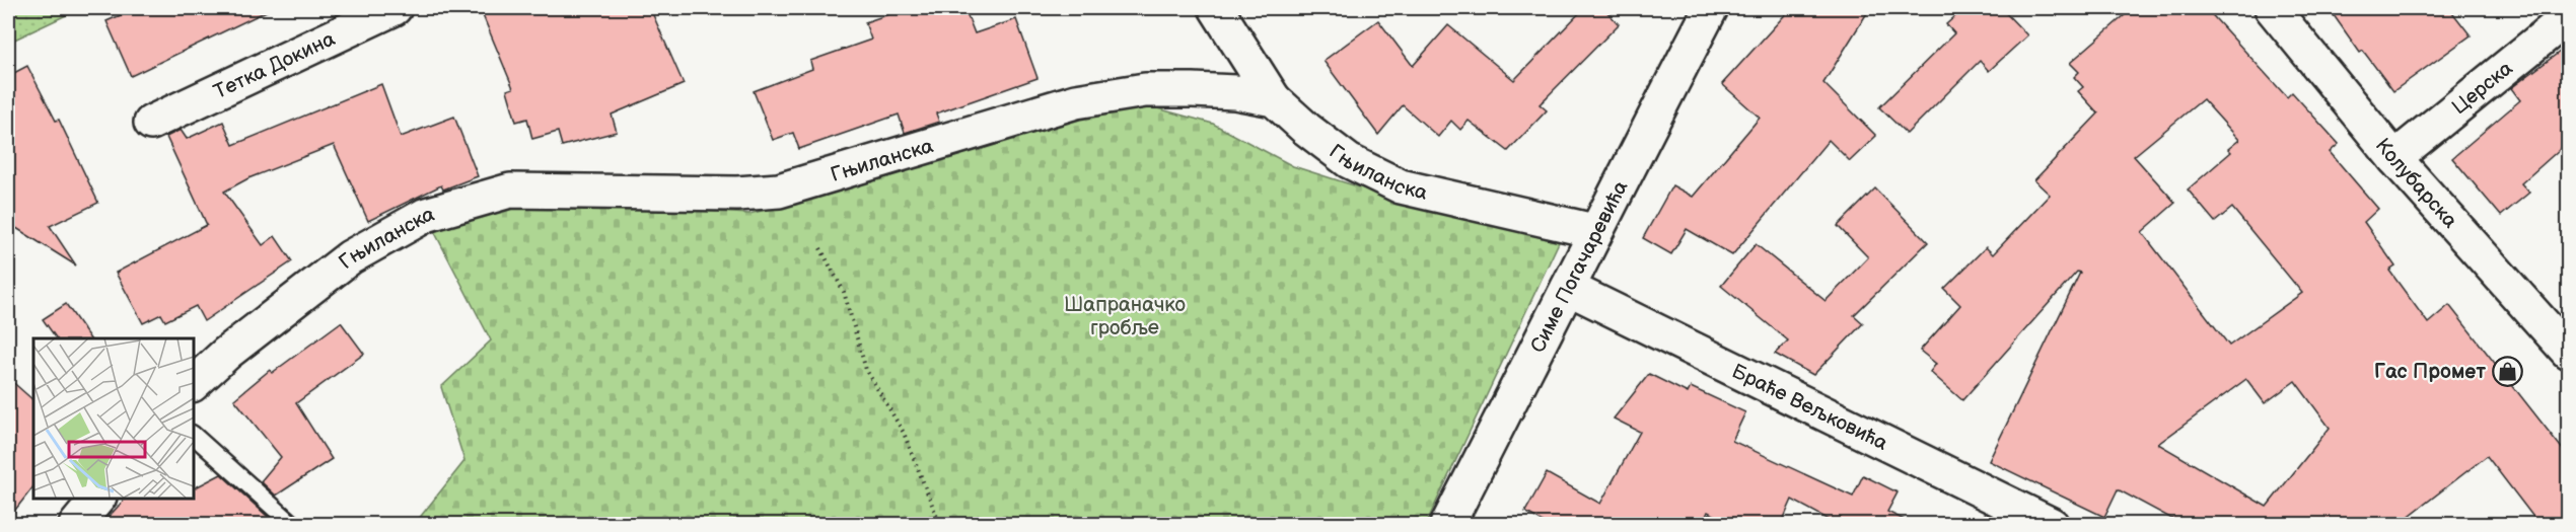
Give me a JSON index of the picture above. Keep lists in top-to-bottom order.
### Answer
{
  "streets": {
    "street": [
      "Тетка Докина",
      "Церска",
      "Гњиланска",
      "Колубарска",
      "Симе Погачаревића",
      "Браће Вељковића"
    ]
  },
  "crossings": [
    ["Церска", "Колубарска"],
    ["Гњиланска", "Симе Погачаревића"],
    ["Симе Погачаревића", "Браће Вељковића"]
  ],
  "parks": ["Шапраначко гробље"],
  "places": {
    "shop": ["Гас Промет"]
  }
}
